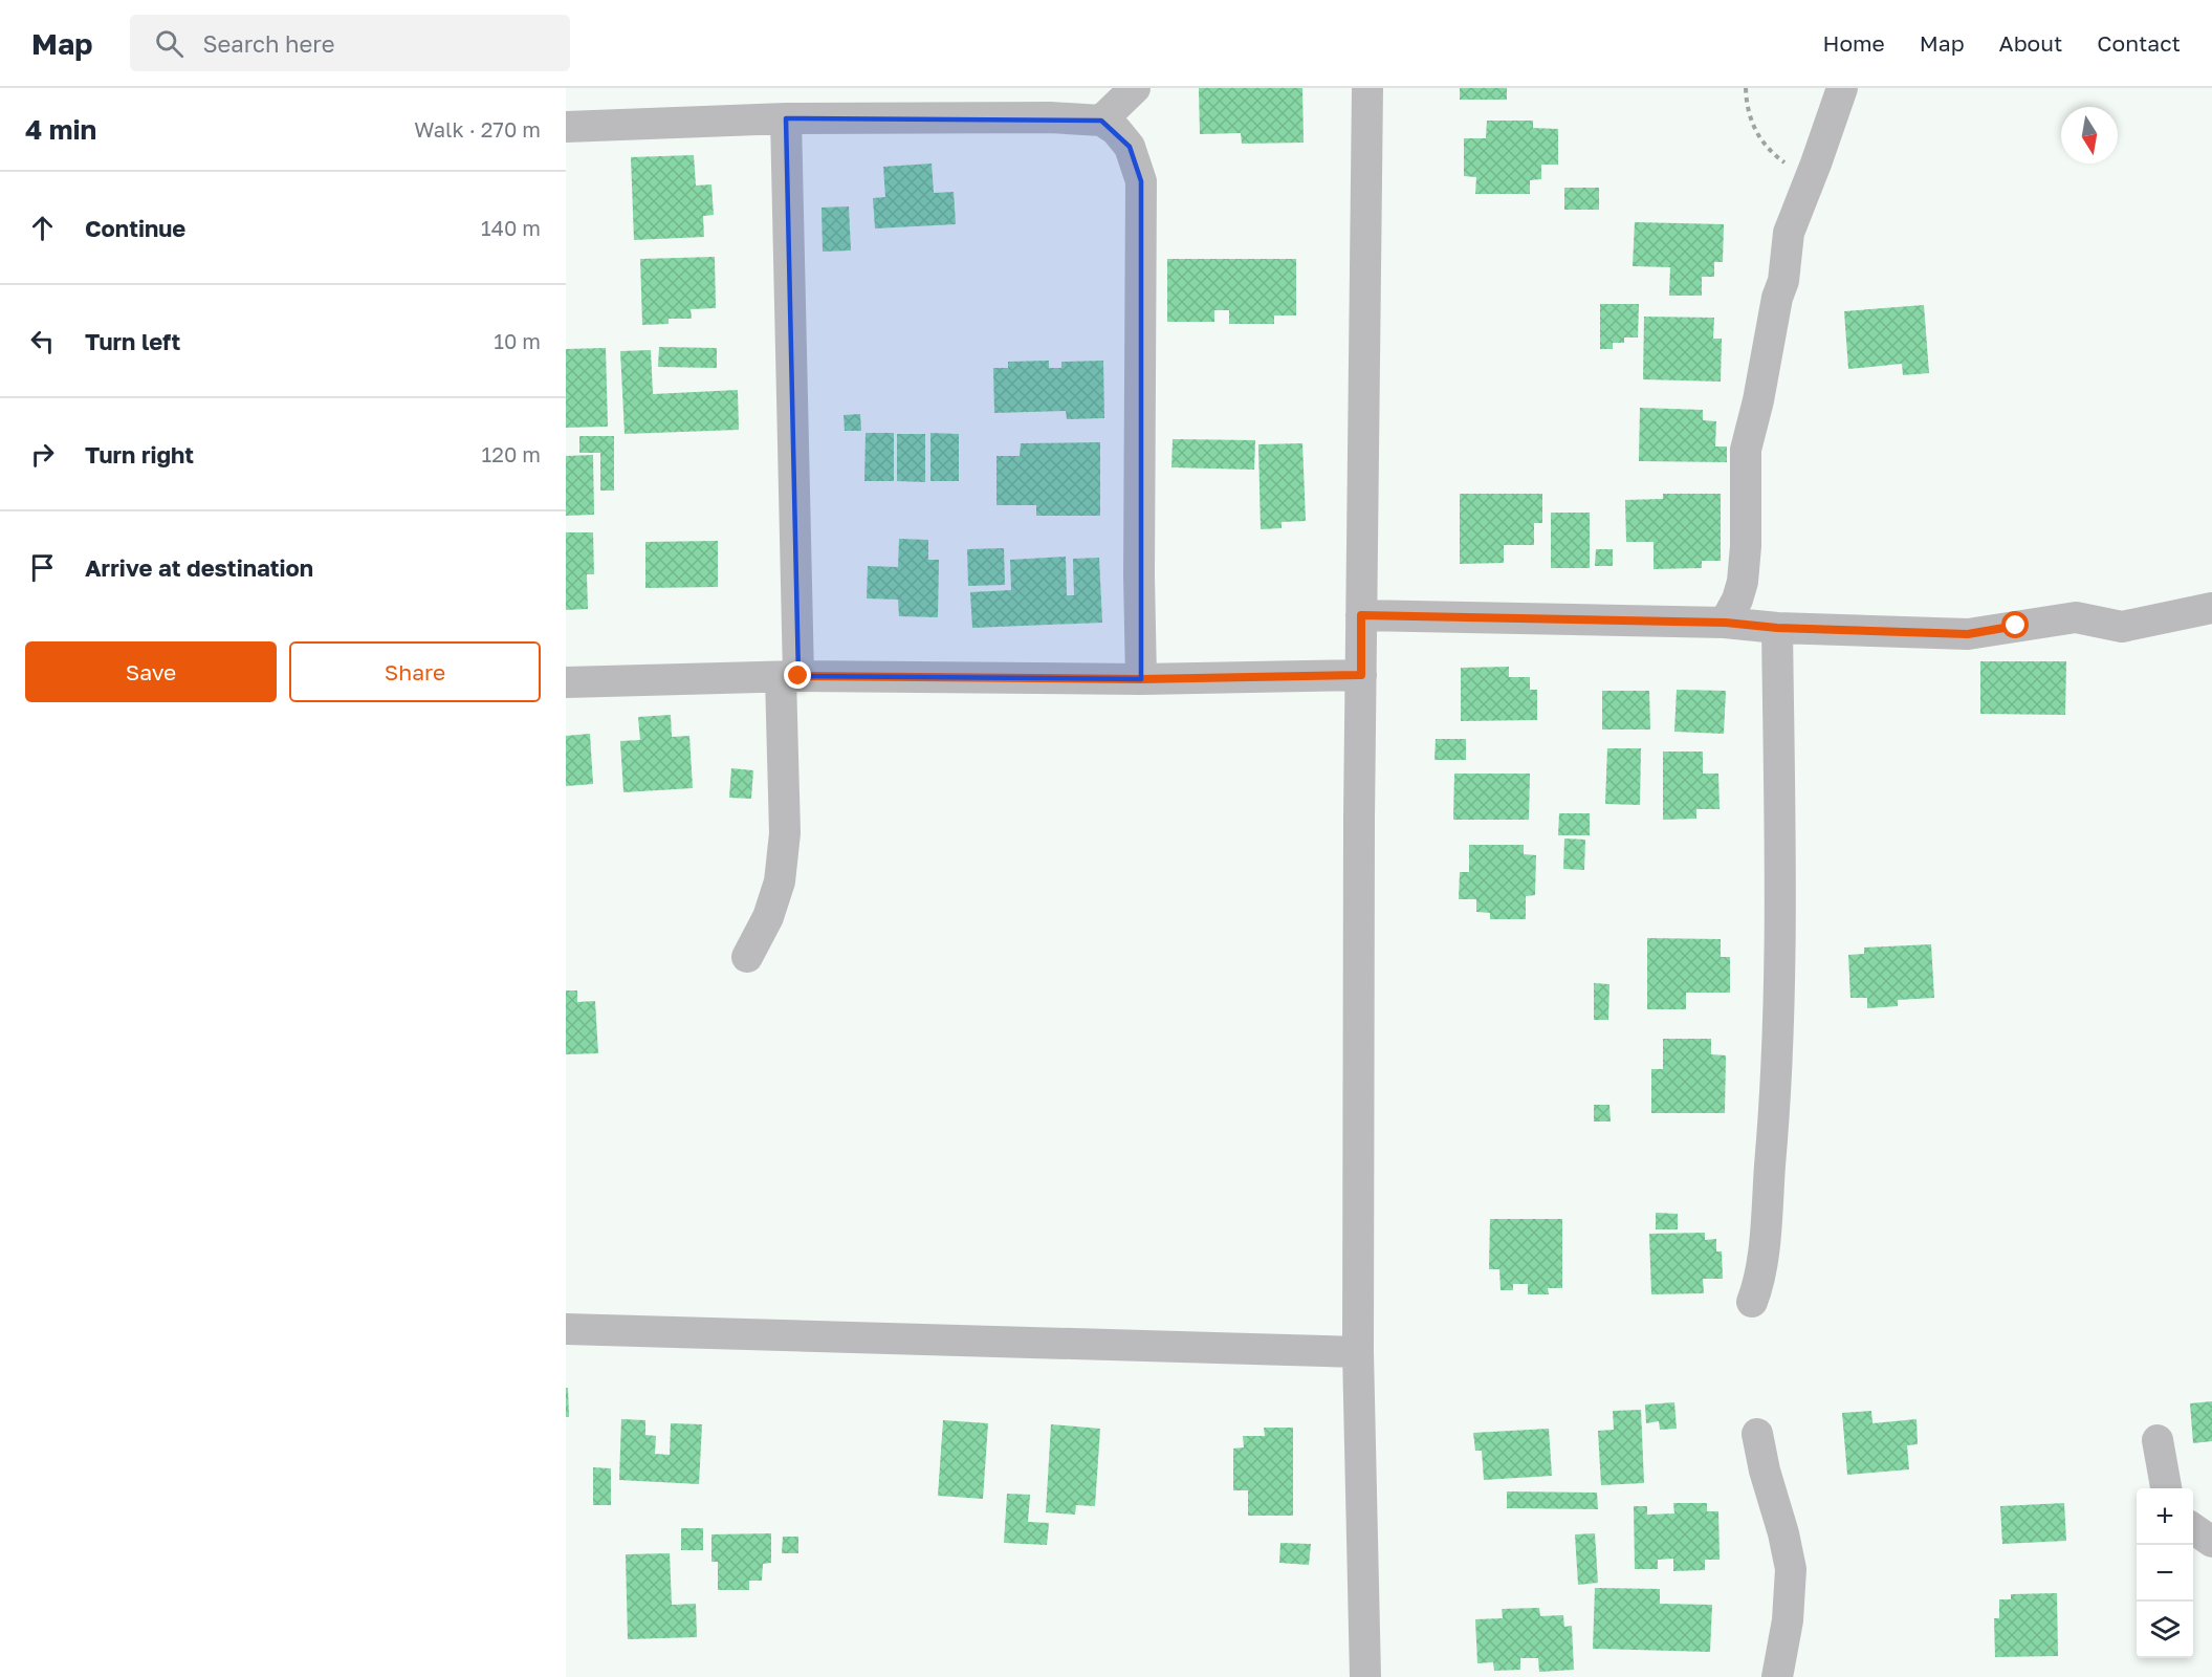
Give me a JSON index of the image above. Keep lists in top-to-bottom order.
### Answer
{
  "north": "bottom",
  "page": {
    "header": "Map",
    "search": "Search here",
    "nav": [
      "Home",
      "Map",
      "About",
      "Contact"
    ],
    "heading": ["4 min", "Walk · 270 m"],
    "list": [
      ["Continue", "140 m"],
      ["Turn left", "10 m"],
      ["Turn right", "120 m"],
      "Arrive at destination"
    ],
    "buttons": ["Save", "Share"],
    "map_buttons": ["+", "−"]
  }
}
